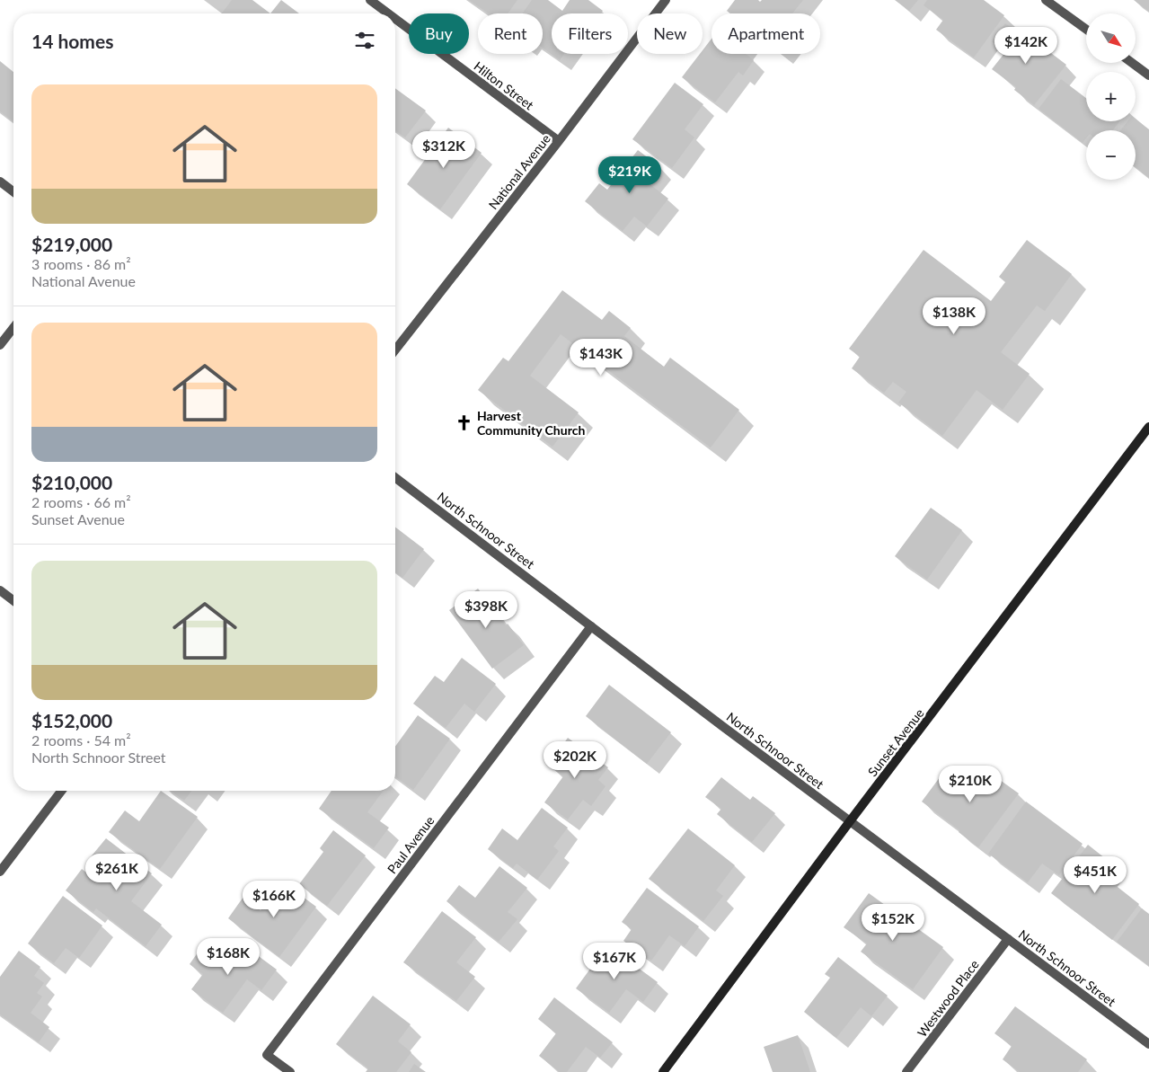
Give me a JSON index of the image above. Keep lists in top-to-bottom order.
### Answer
{
  "streets": {
    "main road": ["Sunset Avenue"],
    "street": [
      "Hilton Street",
      "National Avenue",
      "North Schnoor Street",
      "Paul Avenue",
      "Westwood Place"
    ]
  },
  "crossings": [
    ["Hilton Street", "National Avenue"],
    ["North Schnoor Street", "Sunset Avenue"],
    ["North Schnoor Street", "Paul Avenue"],
    ["North Schnoor Street", "Westwood Place"]
  ],
  "places": {
    "church": ["Harvest Community Church"]
  },
  "north": "bottom right",
  "page": {
    "map_buttons": ["+", "−"],
    "chip": [
      "Buy",
      "Rent",
      "Filters",
      "New",
      "Apartment"
    ],
    "heading": "14 homes",
    "price": [
      "$142K",
      "$312K",
      "$219K",
      "$138K",
      "$143K",
      "$398K",
      "$202K",
      "$210K",
      "$261K",
      "$451K",
      "$166K",
      "$152K",
      "$168K",
      "$167K"
    ],
    "list": [
      {
        "name": "$219,000",
        "note": "3 rooms · 86 m² · National Avenue"
      },
      {
        "name": "$210,000",
        "note": "2 rooms · 66 m² · Sunset Avenue"
      },
      {
        "name": "$152,000",
        "note": "2 rooms · 54 m² · North Schnoor Street"
      }
    ]
  }
}
